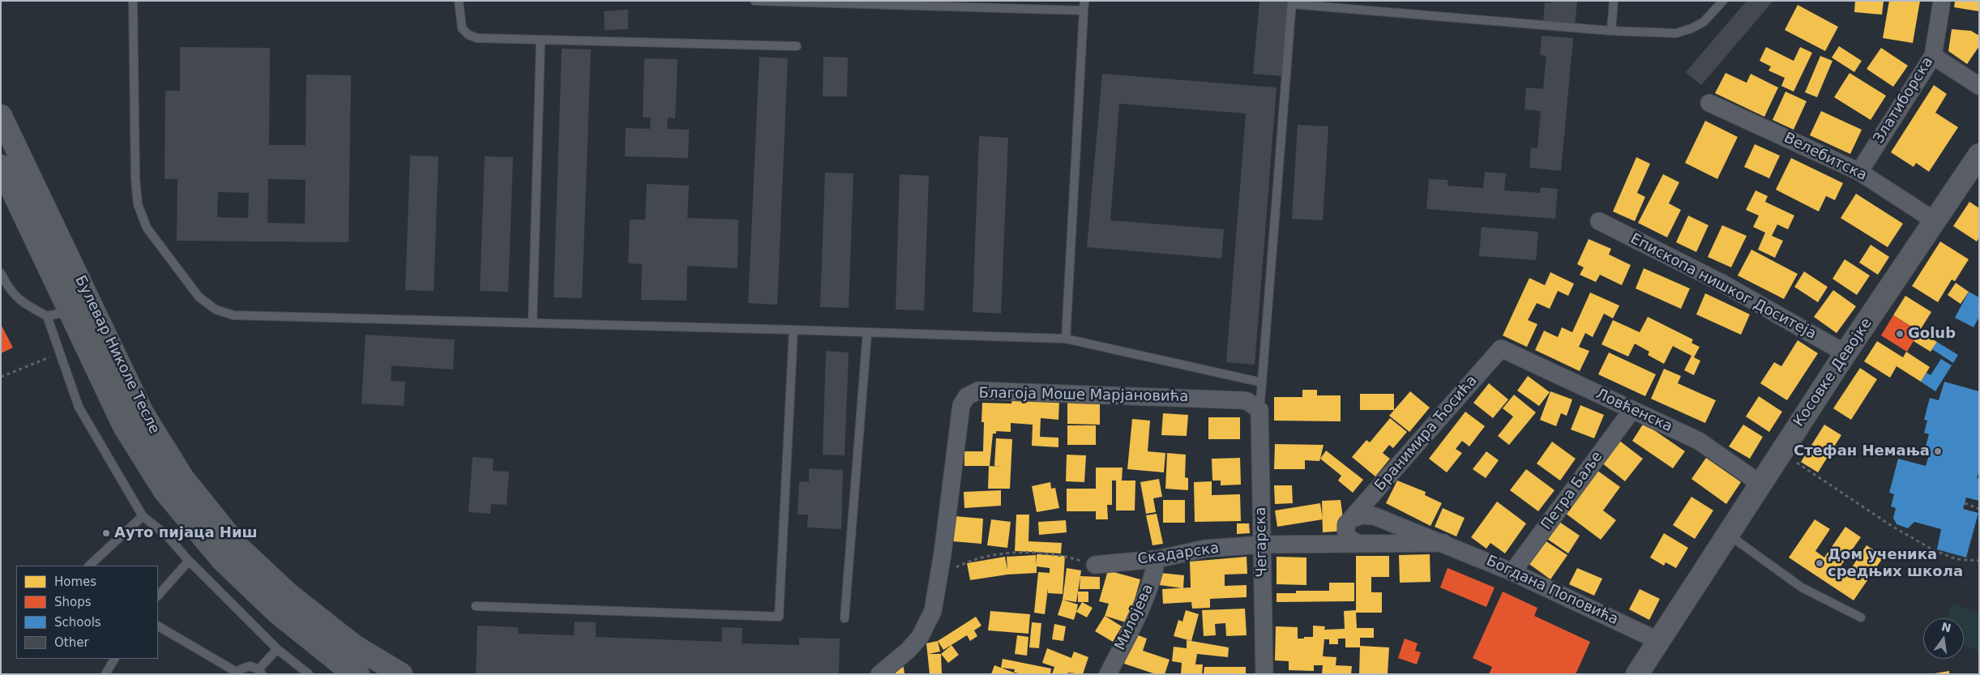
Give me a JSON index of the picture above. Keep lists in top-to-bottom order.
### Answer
{
  "streets": {
    "main road": ["Булевар Николе Тесле", "Косовке Девојке"],
    "street": [
      "Златиборска",
      "Велебитска",
      "Епископа нишког Доситеја",
      "Благоја Моше Марјановића",
      "Ловћенска",
      "Бранимира Ћосића",
      "Петра Баље",
      "Чегарска",
      "Скадарска",
      "Богдана Поповића",
      "Милојева"
    ]
  },
  "crossings": [
    ["Златиборска", "Велебитска"],
    ["Велебитска", "Косовке Девојке"],
    ["Епископа нишког Доситеја", "Косовке Девојке"],
    ["Косовке Девојке", "Ловћенска"],
    ["Косовке Девојке", "Богдана Поповића"],
    ["Благоја Моше Марјановића", "Чегарска"],
    ["Ловћенска", "Бранимира Ћосића"],
    ["Ловћенска", "Петра Баље"],
    ["Бранимира Ћосића", "Богдана Поповића"],
    ["Петра Баље", "Богдана Поповића"],
    ["Чегарска", "Скадарска"],
    ["Чегарска", "Богдана Поповића"],
    ["Скадарска", "Богдана Поповића"],
    ["Скадарска", "Милојева"]
  ],
  "places": [
    "Golub",
    "Стефан Немања",
    "Ауто пијаца Ниш",
    "Дом ученика средњих школа"
  ],
  "legend": [
    "Homes",
    "Shops",
    "Schools",
    "Other"
  ],
  "north": "top"
}
